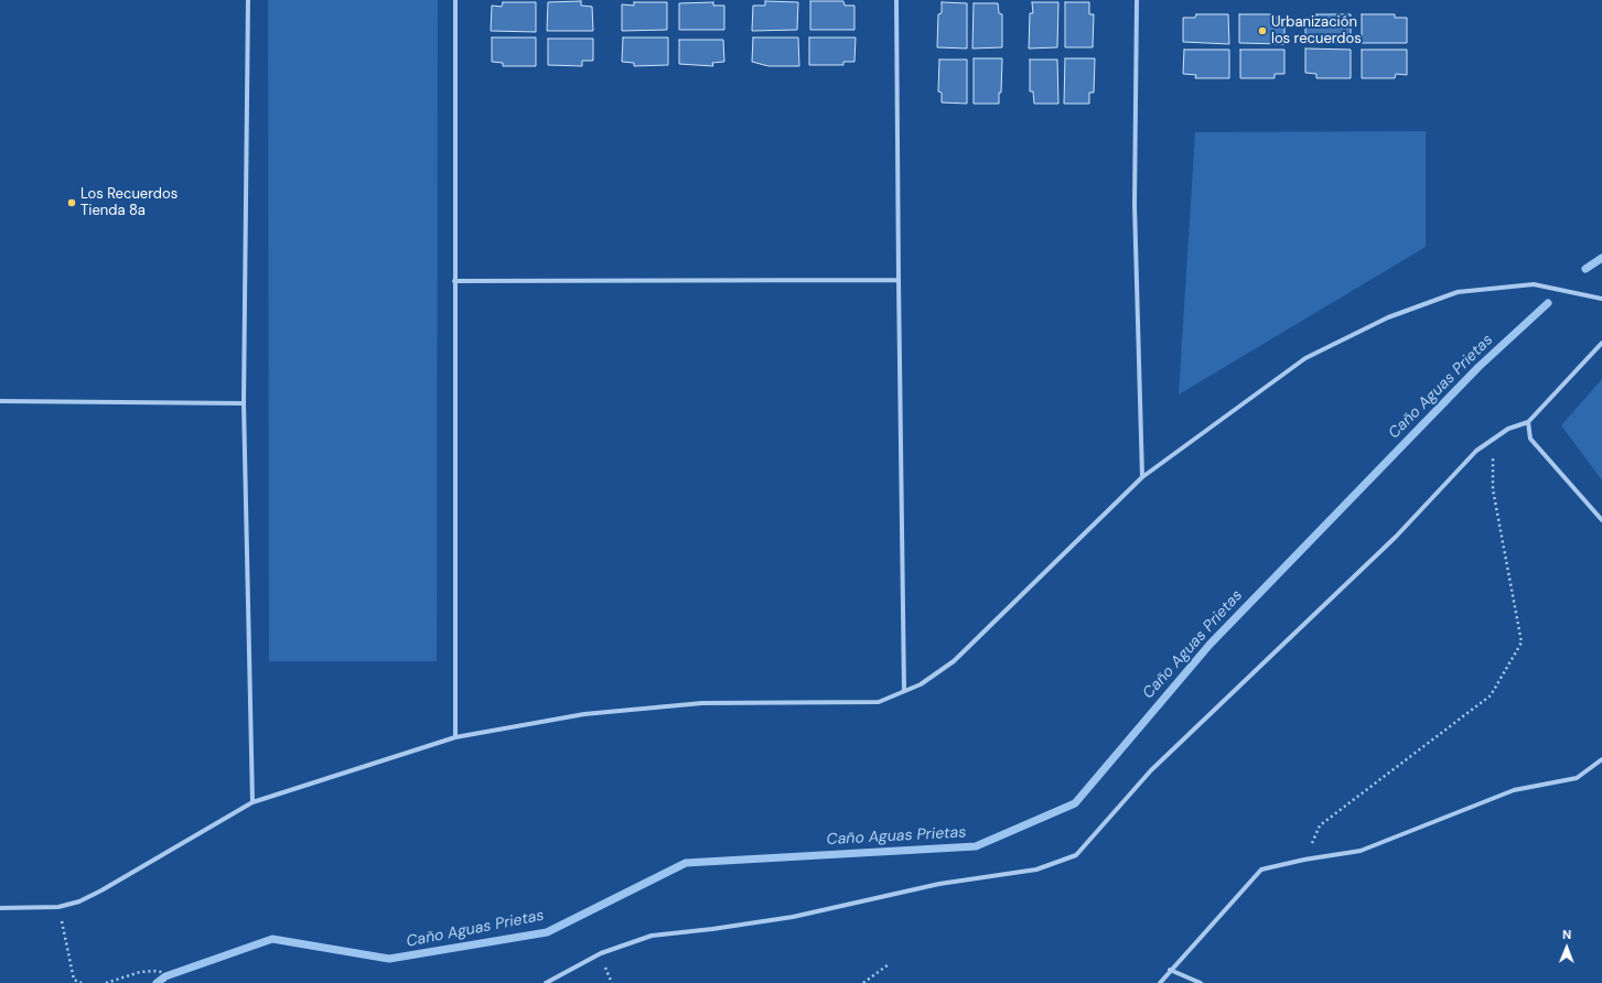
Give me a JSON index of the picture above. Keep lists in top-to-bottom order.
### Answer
{
  "water": ["Caño Aguas Prietas"],
  "places": ["Urbanización los recuerdos", "Los Recuerdos Tienda 8a"],
  "north": "top"
}
